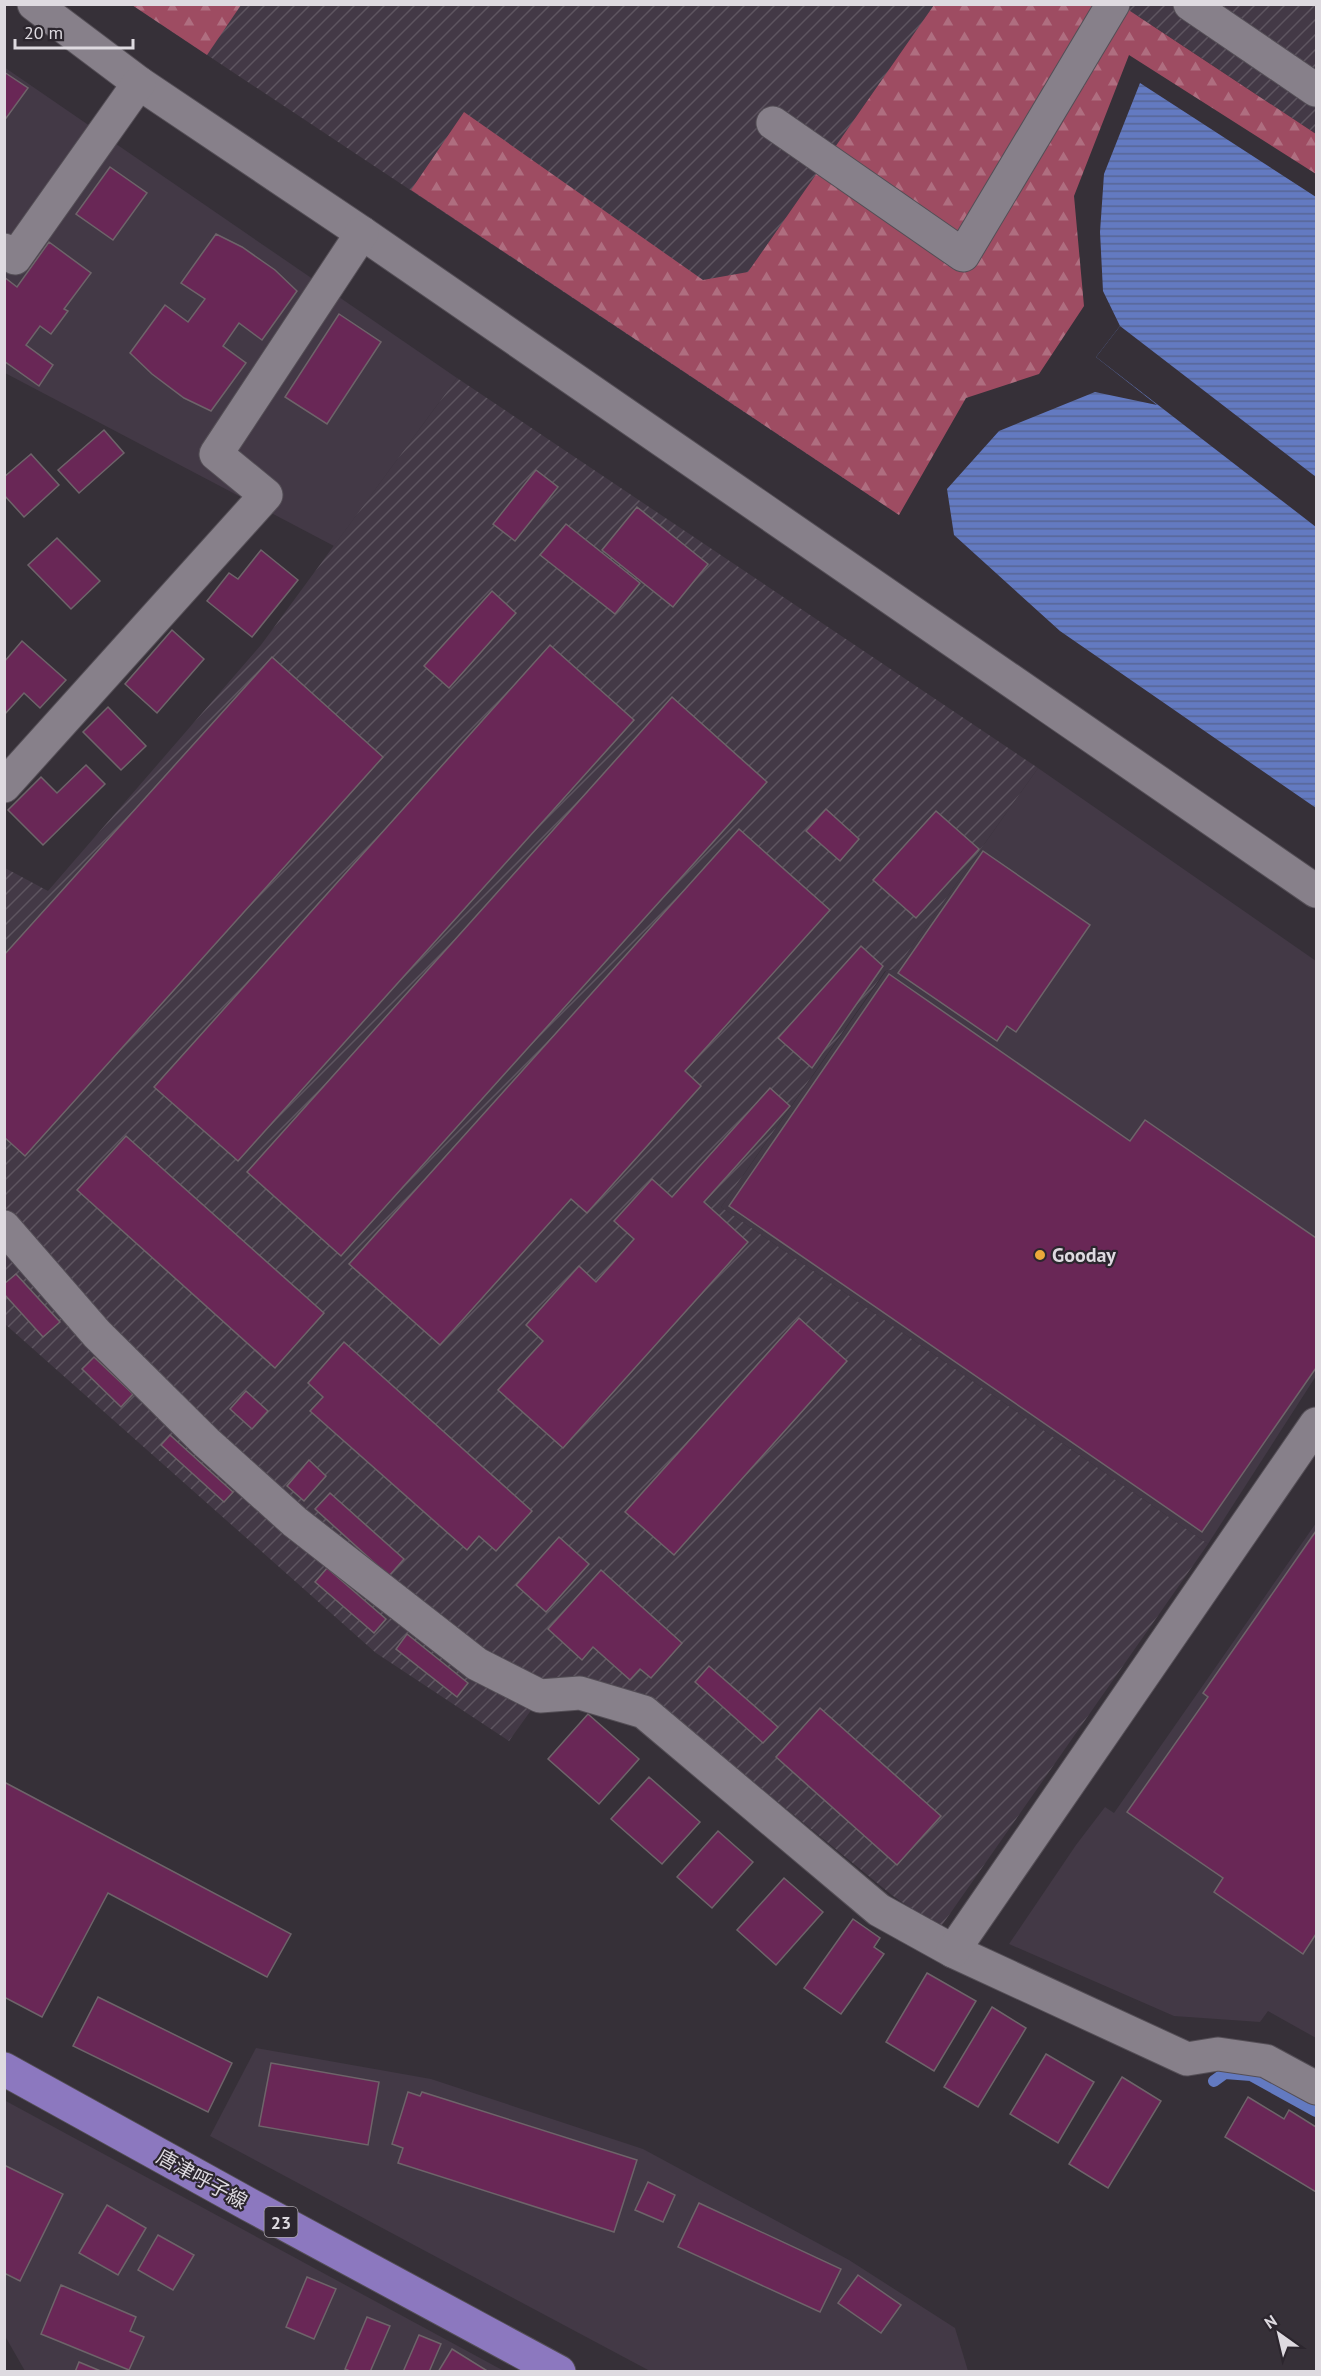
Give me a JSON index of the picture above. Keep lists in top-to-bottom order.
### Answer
{
  "streets": {
    "main road": ["唐津呼子線", "23"]
  },
  "places": ["Gooday"],
  "scale_bar": "20 m",
  "north": "top left"
}
